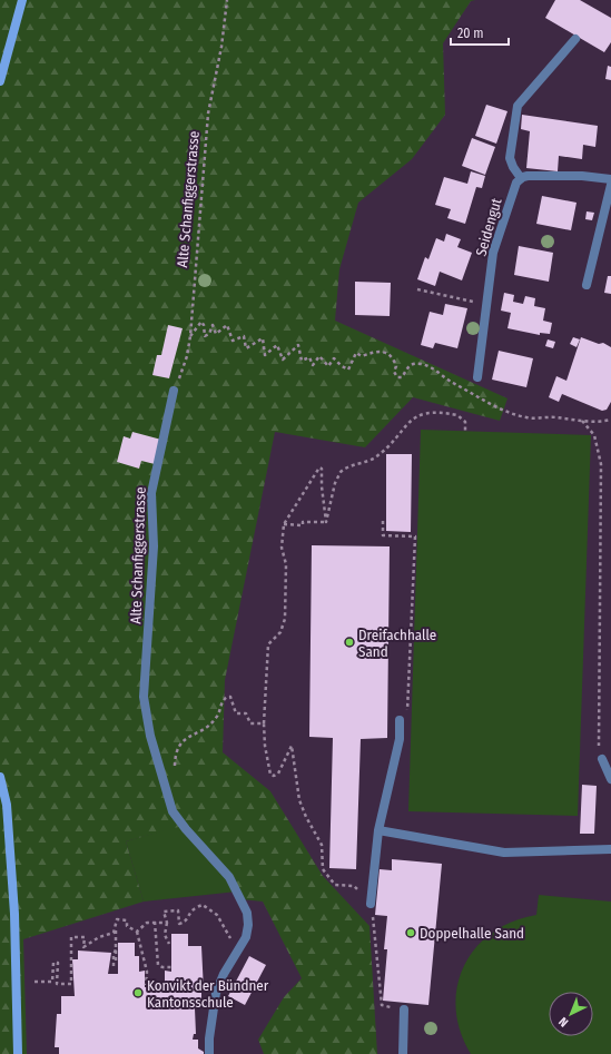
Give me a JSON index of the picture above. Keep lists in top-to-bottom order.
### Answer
{
  "streets": {
    "street": ["Alte Schanfiggerstrasse", "Seidengut"]
  },
  "places": ["Dreifachhalle Sand", "Doppelhalle Sand", "Konvikt der Bündner Kantonsschule"],
  "scale_bar": "20 m",
  "north": "bottom left"
}
